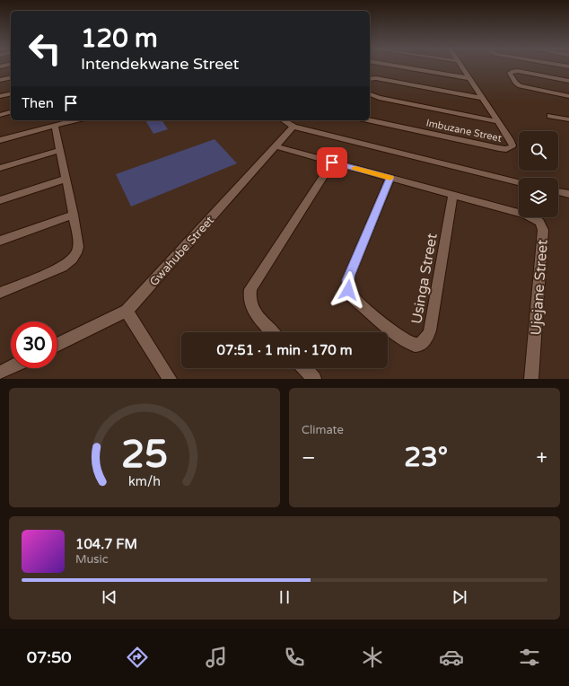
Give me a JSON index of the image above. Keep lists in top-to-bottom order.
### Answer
{
  "streets": {
    "street": [
      "Imbuzane Street",
      "Gwahube Street",
      "Usinga Street",
      "Ujejane Street"
    ]
  },
  "crossings": [
    ["Usinga Street", "Ujejane Street"]
  ],
  "page": {
    "turn": ["120 m", "Intendekwane Street"],
    "then": "Then",
    "limit": "30",
    "trip": "07:51 · 1 min · 170 m",
    "tile": "Climate",
    "heat": ["−", "23°", "+"],
    "song": ["104.7 FM", "Music"],
    "tabs": "07:50",
    "gauge": ["25", "km/h"]
  }
}
